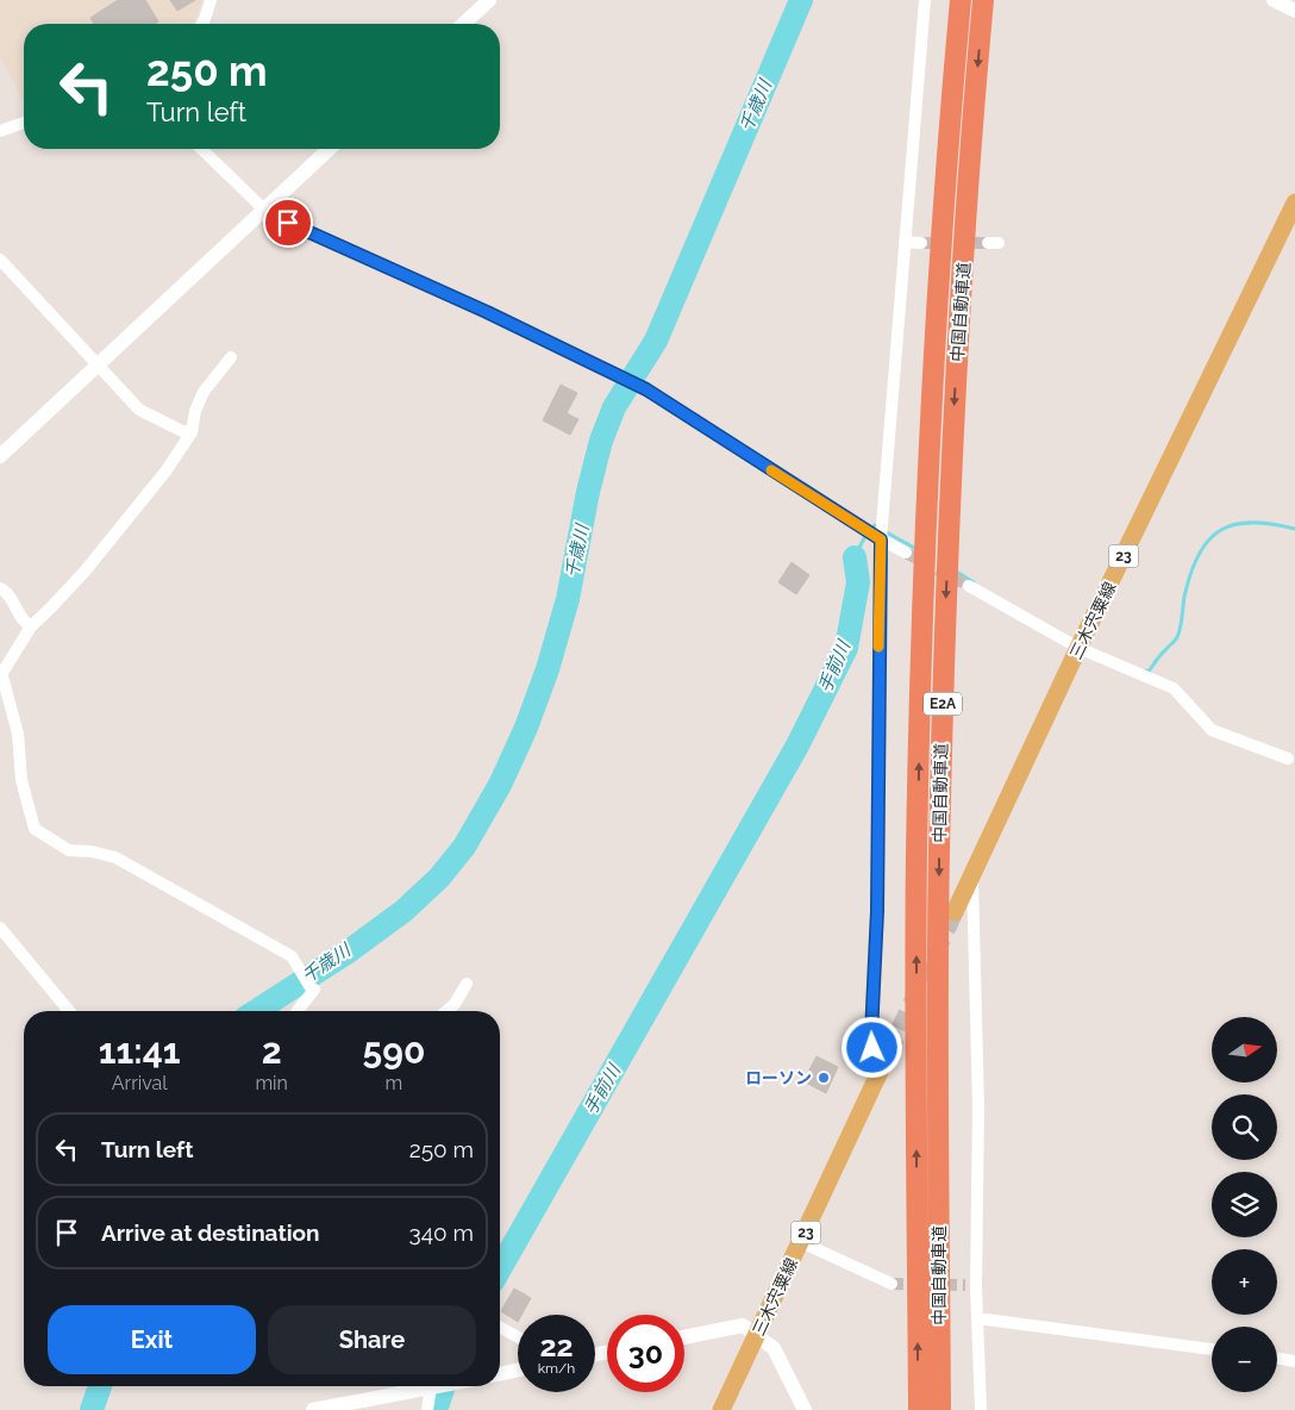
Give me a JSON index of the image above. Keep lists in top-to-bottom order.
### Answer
{
  "streets": {
    "highway": ["中国自動車道", "E2A"],
    "main road": ["23", "三木宍粟線"]
  },
  "water": ["千歳川", "手前川"],
  "places": ["ローソン"],
  "north": "right",
  "page": {
    "turn": ["250 m", "Turn left"],
    "eta": [
      "11:41",
      "Arrival",
      "2",
      "min",
      "590",
      "m"
    ],
    "map_buttons": ["+", "−"],
    "list": [
      {
        "name": "Turn left",
        "value": "250 m"
      },
      {
        "name": "Arrive at destination",
        "value": "340 m"
      }
    ],
    "buttons": ["Exit", "Share"],
    "speed": "22 km/h",
    "limit": "30"
  }
}
